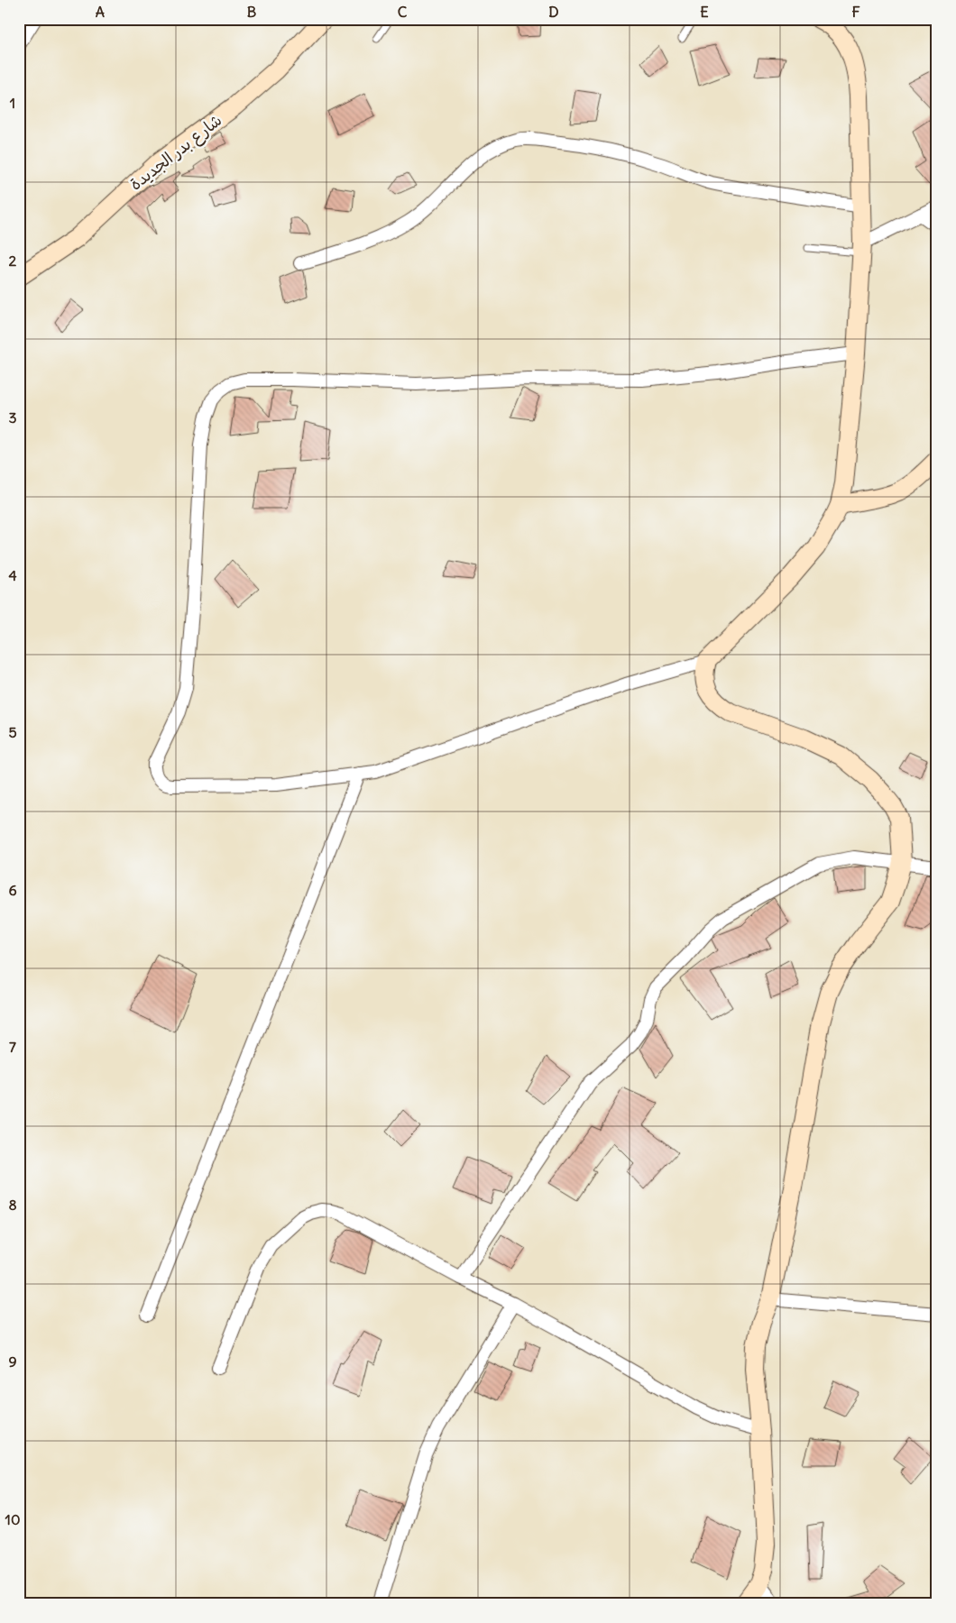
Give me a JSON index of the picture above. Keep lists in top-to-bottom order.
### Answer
{
  "streets": {
    "street": ["شارع بدر الجديدة"]
  },
  "grid": {
    "columns": [
      "A",
      "B",
      "C",
      "D",
      "E",
      "F"
    ],
    "rows": [
      "1",
      "2",
      "3",
      "4",
      "5",
      "6",
      "7",
      "8",
      "9",
      "10"
    ]
  }
}
